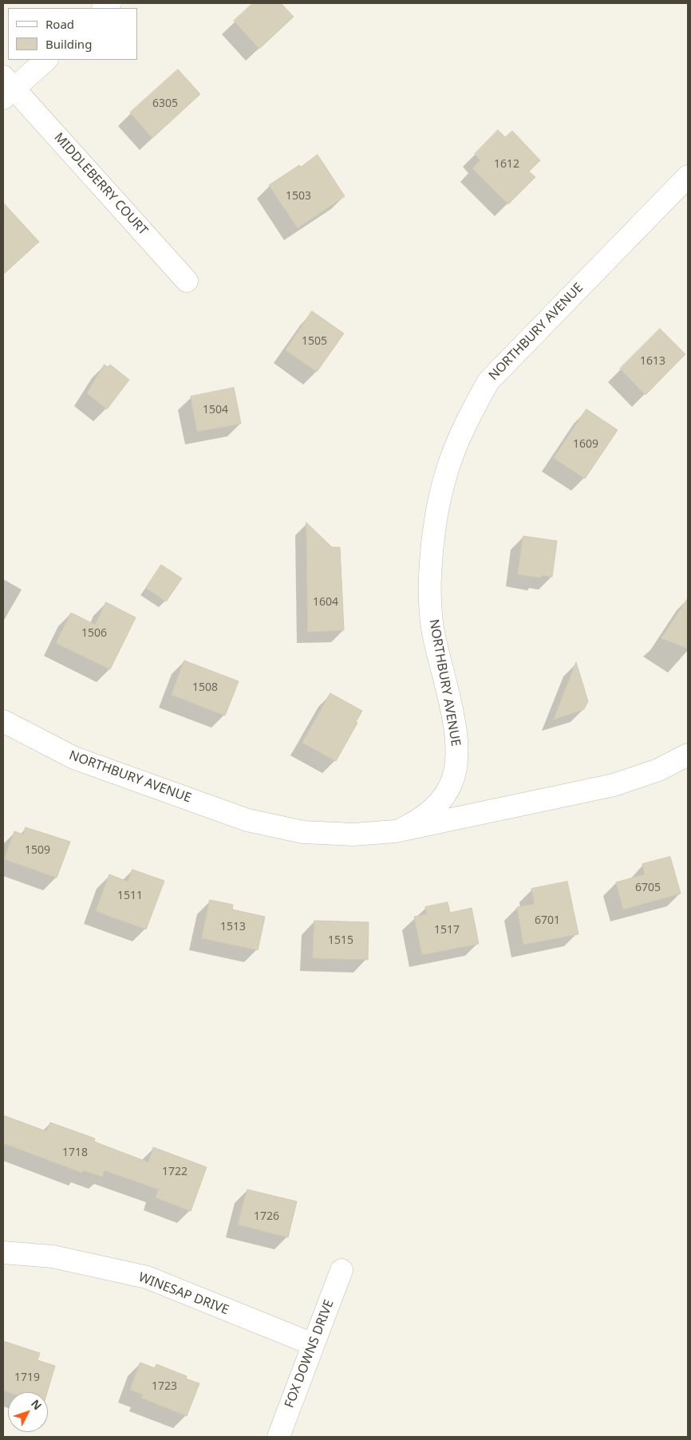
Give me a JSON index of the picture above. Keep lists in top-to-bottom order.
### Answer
{
  "streets": {
    "street": [
      "MIDDLEBERRY COURT",
      "NORTHBURY AVENUE",
      "WINESAP DRIVE",
      "FOX DOWNS DRIVE"
    ]
  },
  "crossings": [
    ["WINESAP DRIVE", "FOX DOWNS DRIVE"]
  ],
  "house_numbers": [
    "6305",
    "1612",
    "1503",
    "1505",
    "1613",
    "1504",
    "1609",
    "1604",
    "1506",
    "1508",
    "1509",
    "6705",
    "1511",
    "6701",
    "1513",
    "1517",
    "1515",
    "1718",
    "1722",
    "1726",
    "1719",
    "1723"
  ],
  "legend": ["Road", "Building"],
  "north": "top right"
}
